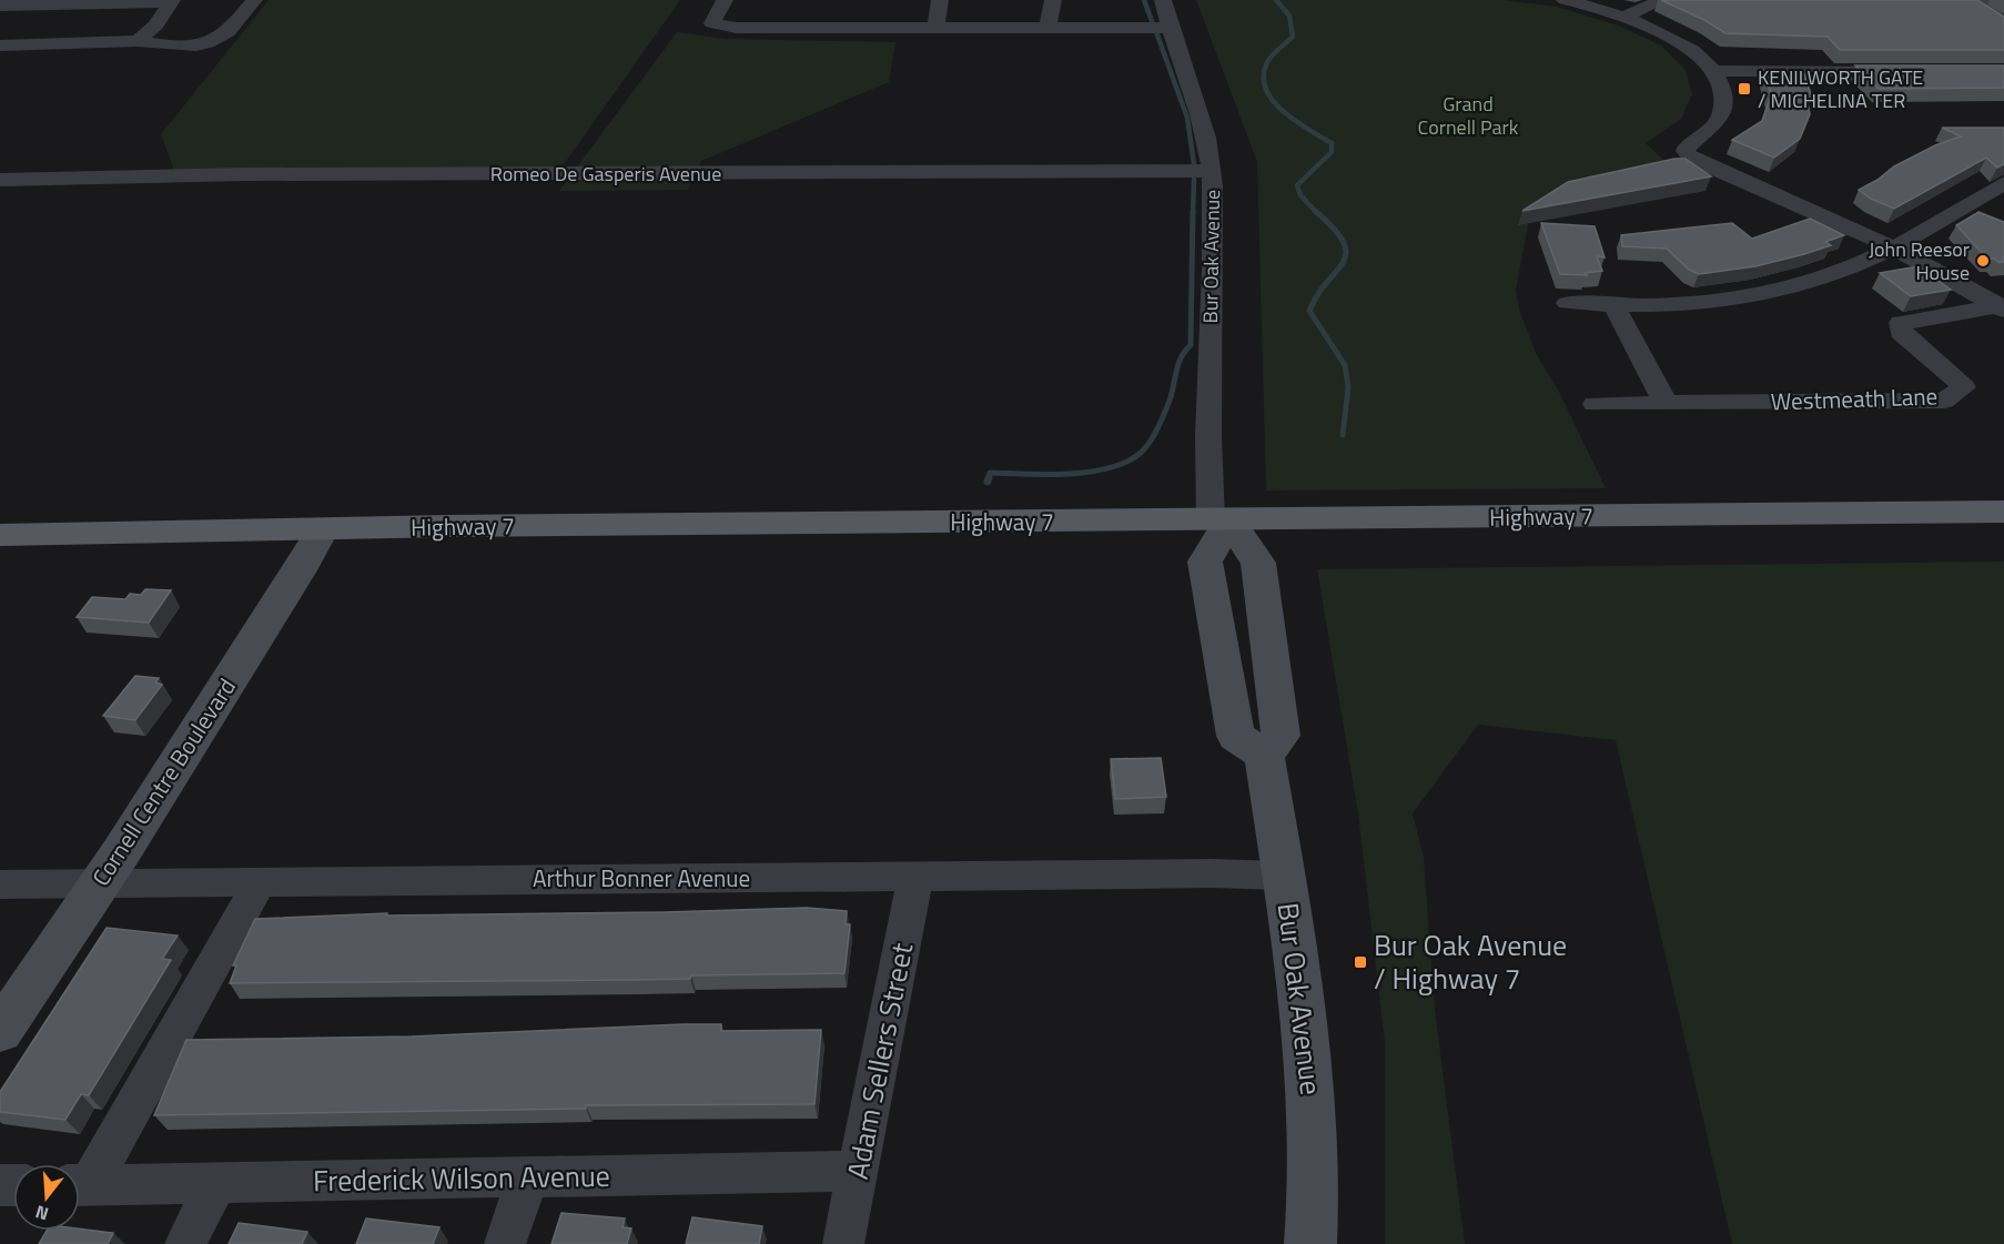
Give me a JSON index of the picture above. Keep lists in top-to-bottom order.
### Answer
{
  "streets": {
    "main road": ["Highway 7"],
    "street": [
      "Romeo De Gasperis Avenue",
      "Bur Oak Avenue",
      "Westmeath Lane",
      "Cornell Centre Boulevard",
      "Arthur Bonner Avenue",
      "Adam Sellers Street",
      "Frederick Wilson Avenue"
    ]
  },
  "crossings": [
    ["Romeo De Gasperis Avenue", "Bur Oak Avenue"],
    ["Bur Oak Avenue", "Highway 7"],
    ["Bur Oak Avenue", "Arthur Bonner Avenue"],
    ["Highway 7", "Cornell Centre Boulevard"],
    ["Cornell Centre Boulevard", "Arthur Bonner Avenue"],
    ["Arthur Bonner Avenue", "Adam Sellers Street"],
    ["Adam Sellers Street", "Frederick Wilson Avenue"]
  ],
  "parks": ["Grand Cornell Park"],
  "places": {
    "transit": ["KENILWORTH GATE / MICHELINA TER", "Bur Oak Avenue / Highway 7"],
    "other": ["John Reesor House"]
  },
  "north": "bottom"
}
